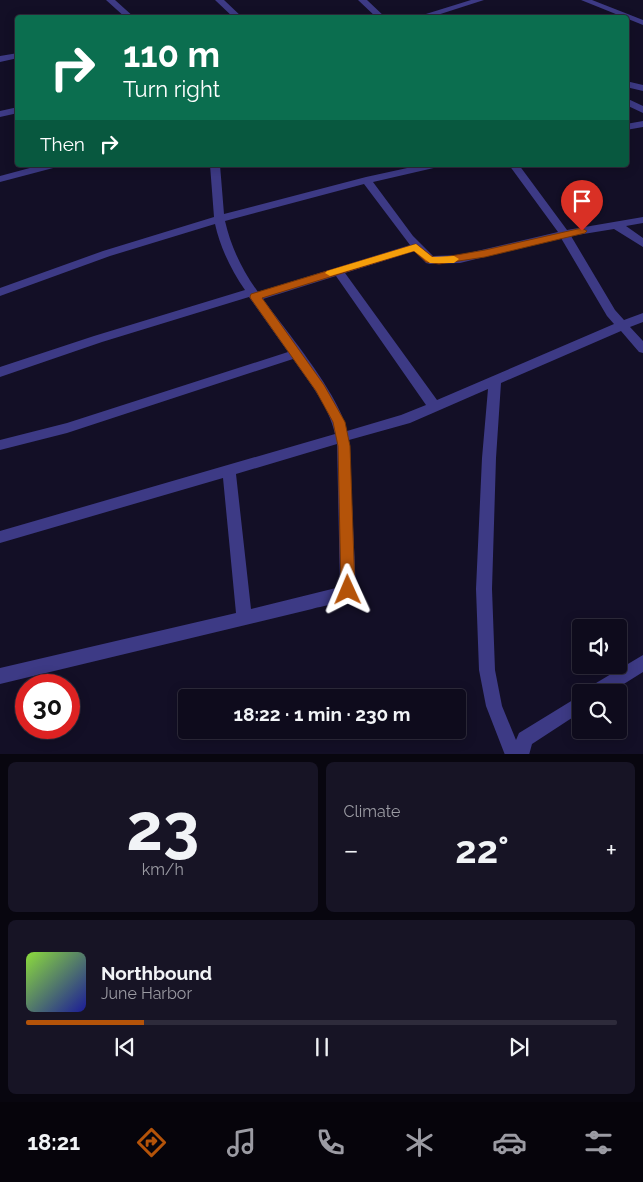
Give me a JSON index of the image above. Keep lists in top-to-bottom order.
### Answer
{
  "page": {
    "turn": ["110 m", "Turn right"],
    "then": "Then",
    "limit": "30",
    "trip": "18:22 · 1 min · 230 m",
    "tile": [
      ["23", "km/h"],
      "Climate"
    ],
    "heat": ["−", "22°", "+"],
    "song": ["Northbound", "June Harbor"],
    "tabs": "18:21"
  }
}
